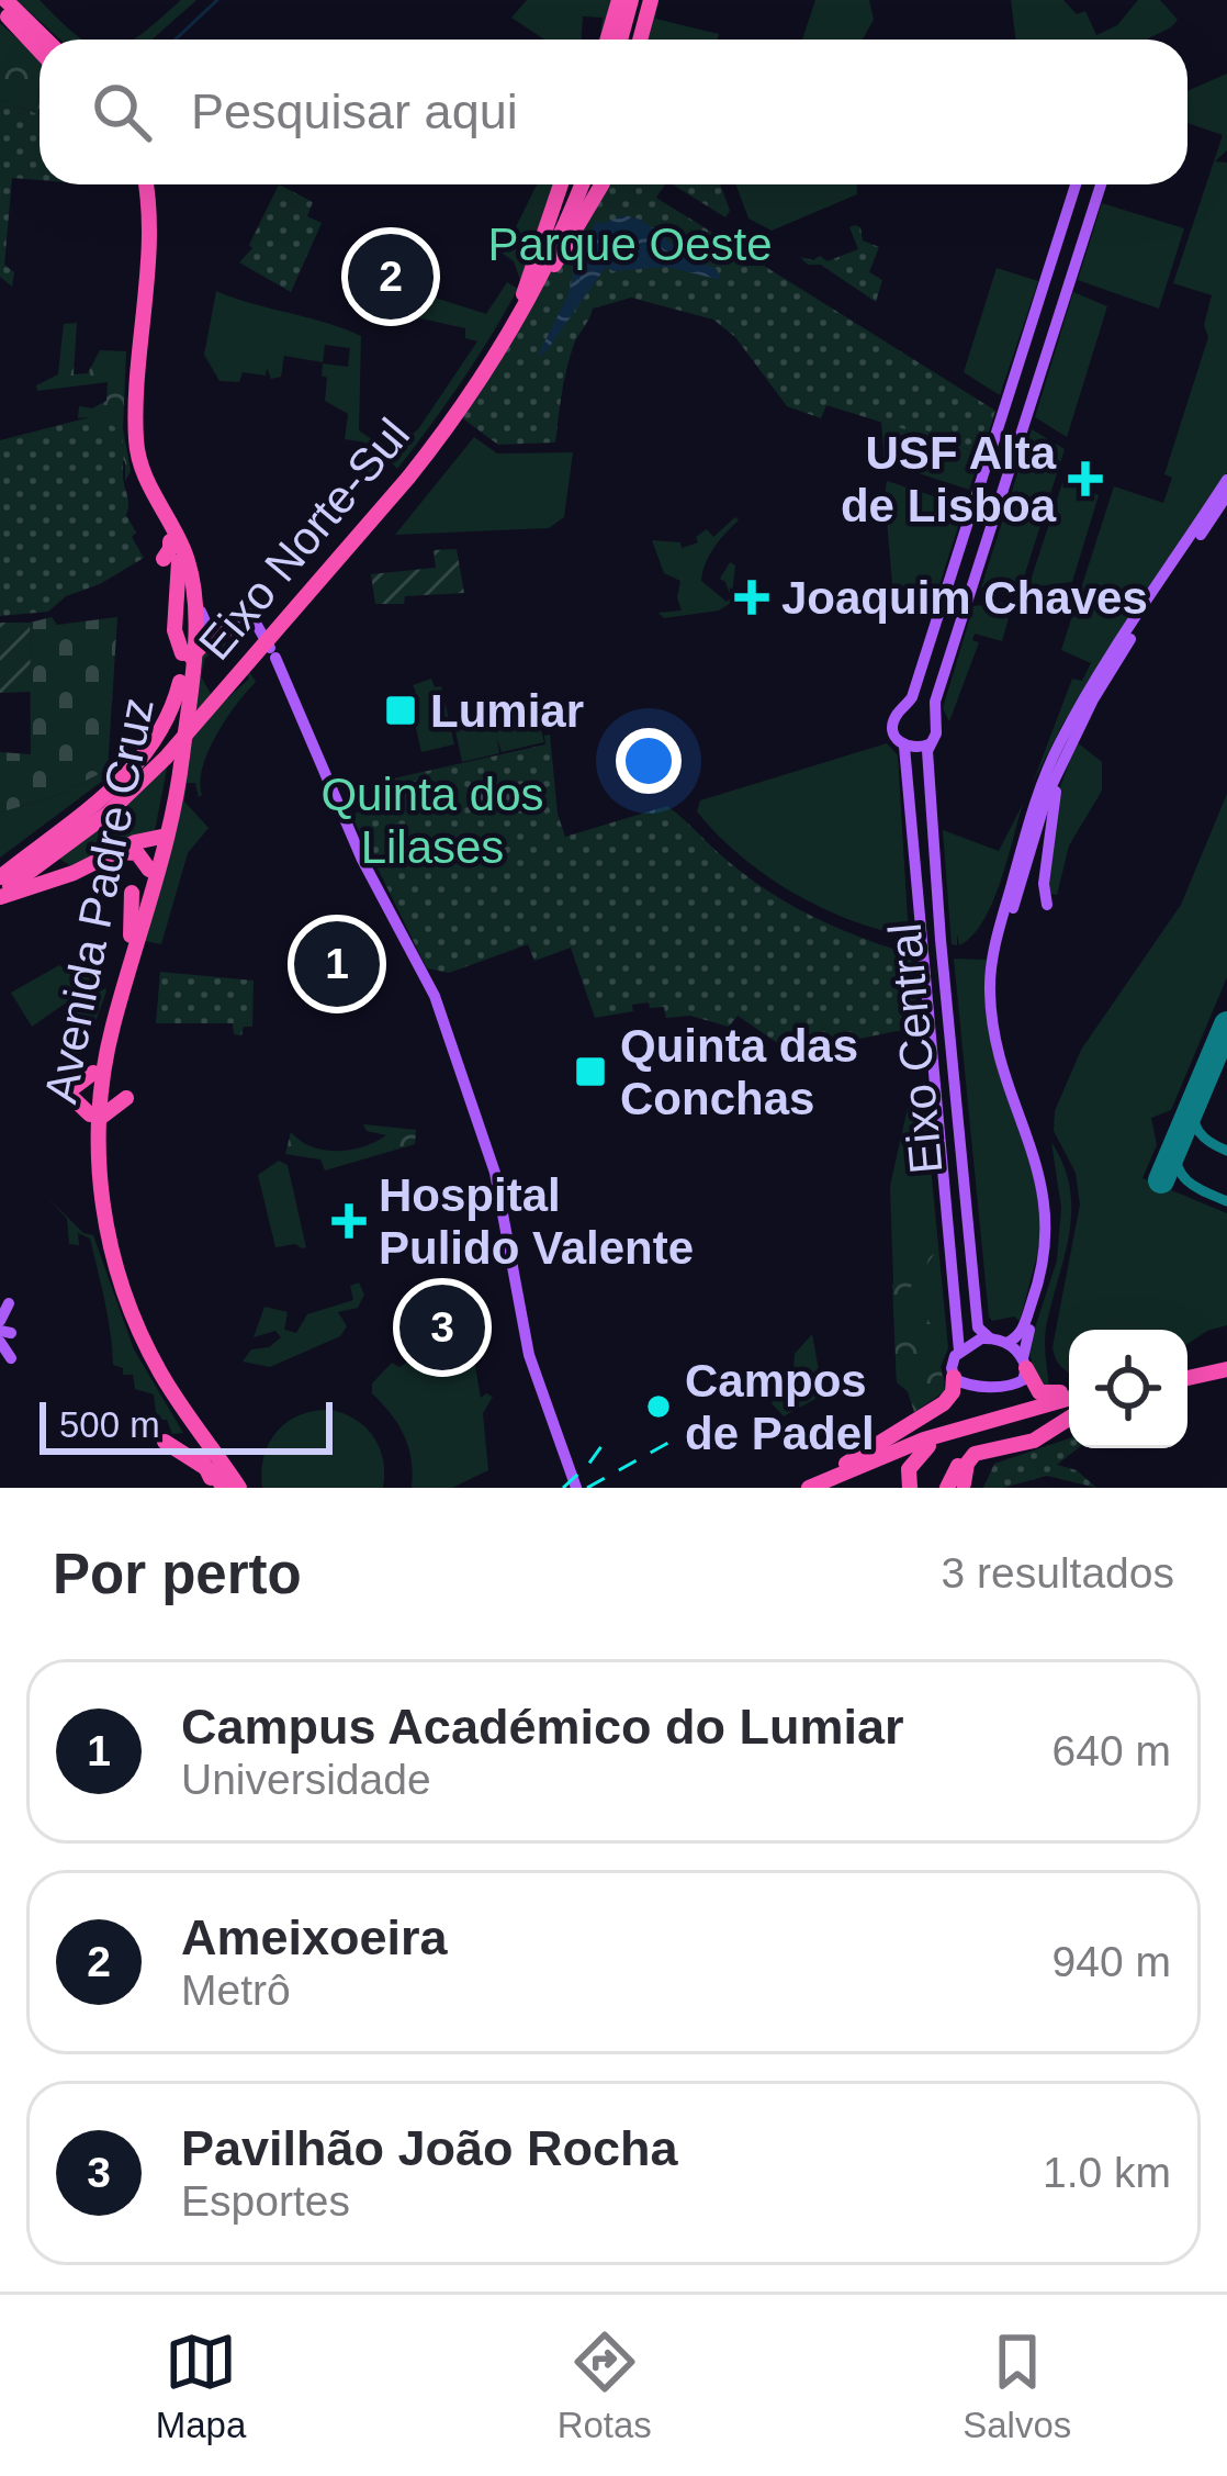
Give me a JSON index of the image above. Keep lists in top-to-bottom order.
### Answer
{
  "streets": {
    "highway": ["Eixo Norte-Sul", "Avenida Padre Cruz"],
    "main road": ["Eixo Central"]
  },
  "parks": ["Parque Oeste", "Quinta dos Lilases"],
  "places": {
    "health": ["USF Alta de Lisboa", "Joaquim Chaves", "Hospital Pulido Valente"],
    "transit": ["Lumiar", "Quinta das Conchas"],
    "other": ["Campos de Padel"]
  },
  "scale_bar": "500 m",
  "page": {
    "search": "Pesquisar aqui",
    "pins": ["2", "1", "3"],
    "scale": "500 m",
    "heading": ["Por perto", "3 resultados"],
    "list": [
      {
        "mark": "1",
        "name": "Campus Académico do Lumiar",
        "note": "Universidade",
        "value": "640 m"
      },
      {
        "mark": "2",
        "name": "Ameixoeira",
        "note": "Metrô",
        "value": "940 m"
      },
      {
        "mark": "3",
        "name": "Pavilhão João Rocha",
        "note": "Esportes",
        "value": "1.0 km"
      }
    ],
    "nav": ["Mapa", "Rotas", "Salvos"]
  }
}
